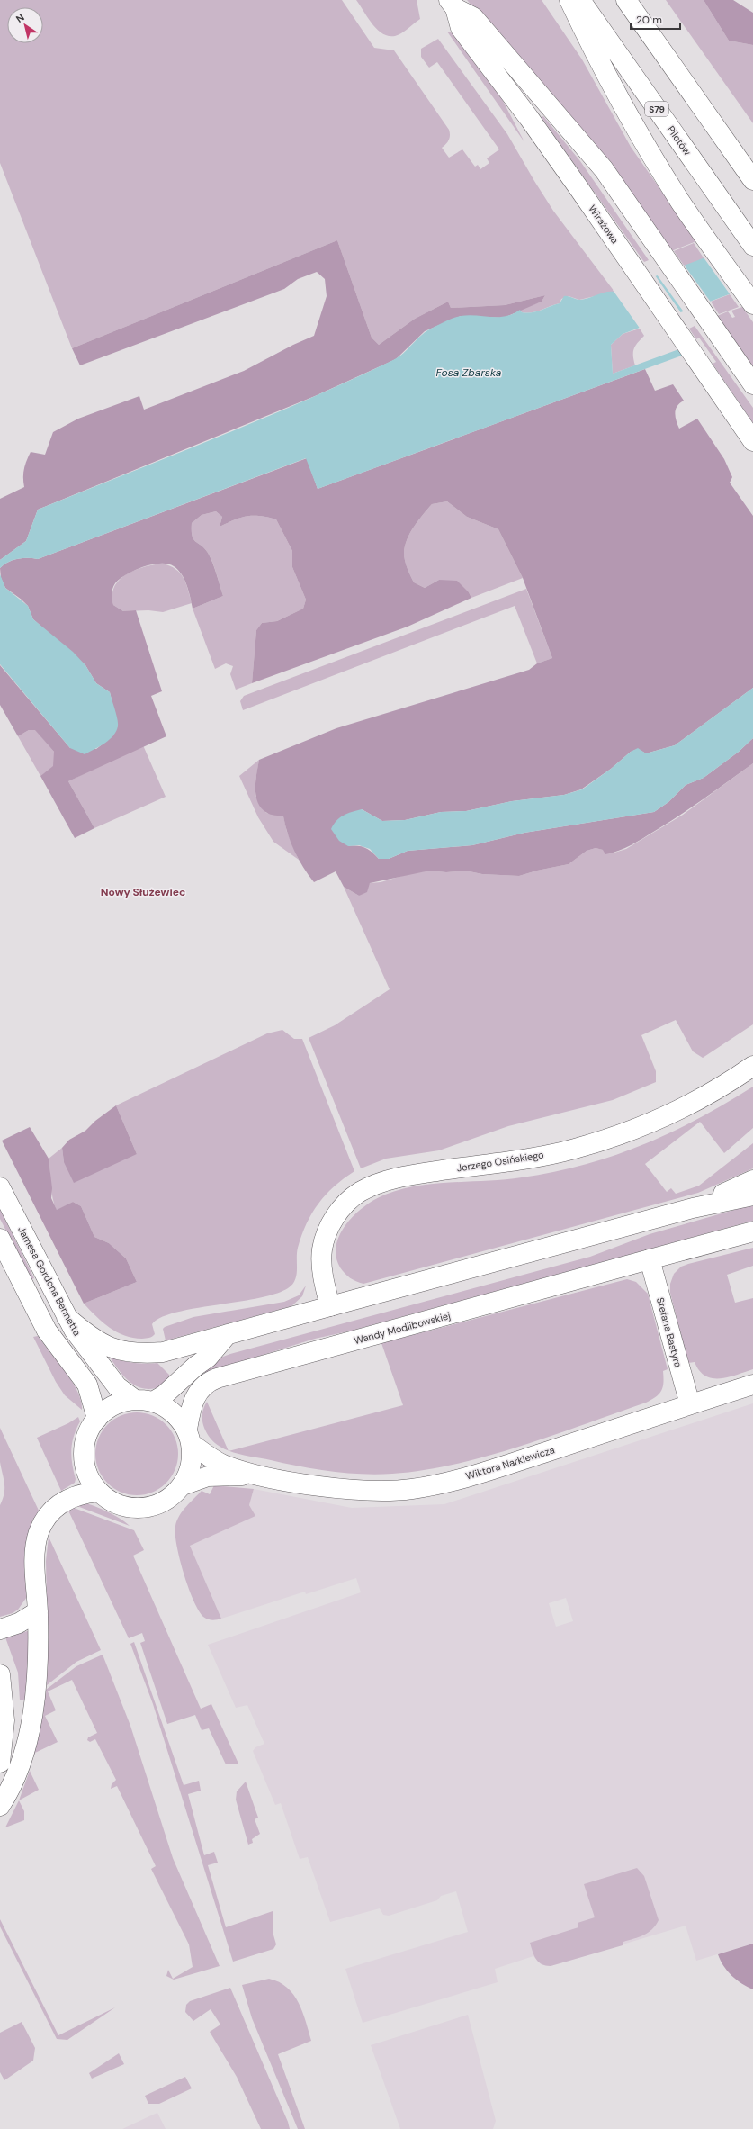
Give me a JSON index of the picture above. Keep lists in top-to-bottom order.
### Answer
{
  "streets": {
    "main road": [
      "S79",
      "Pilotów",
      "Wirażowa",
      "Jerzego Osińskiego",
      "Jamesa Gordona Bennetta",
      "Wandy Modlibowskiej",
      "Stefana Bastyra",
      "Wiktora Narkiewicza"
    ]
  },
  "crossings": [
    ["Jamesa Gordona Bennetta", "Wandy Modlibowskiej"],
    ["Jamesa Gordona Bennetta", "Wiktora Narkiewicza"],
    ["Wandy Modlibowskiej", "Stefana Bastyra"],
    ["Wandy Modlibowskiej", "Wiktora Narkiewicza"],
    ["Stefana Bastyra", "Wiktora Narkiewicza"]
  ],
  "districts": ["Nowy Służewiec"],
  "water": ["Fosa Zbarska"],
  "scale_bar": "20 m",
  "north": "top left"
}
